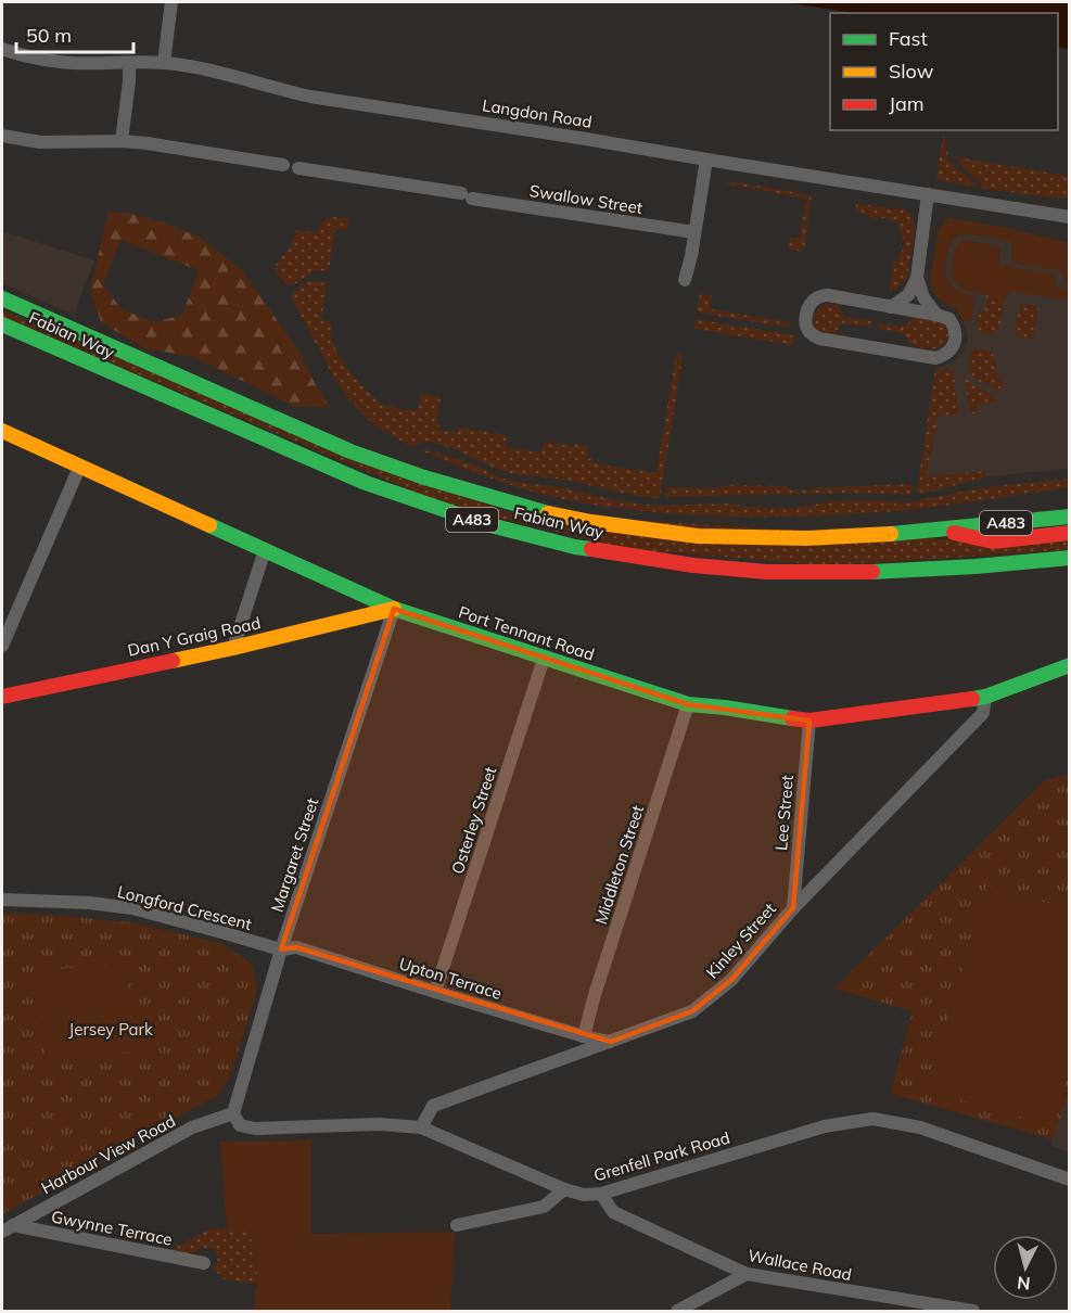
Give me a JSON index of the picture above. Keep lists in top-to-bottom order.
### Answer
{
  "streets": {
    "main road": [
      "Fabian Way",
      "A483",
      "Port Tennant Road",
      "Dan Y Graig Road"
    ],
    "street": [
      "Langdon Road",
      "Swallow Street",
      "Lee Street",
      "Osterley Street",
      "Margaret Street",
      "Middleton Street",
      "Longford Crescent",
      "Kinley Street",
      "Upton Terrace",
      "Harbour View Road",
      "Grenfell Park Road",
      "Gwynne Terrace",
      "Wallace Road"
    ]
  },
  "crossings": [
    ["Port Tennant Road", "Dan Y Graig Road"],
    ["Port Tennant Road", "Lee Street"],
    ["Port Tennant Road", "Osterley Street"],
    ["Port Tennant Road", "Margaret Street"],
    ["Port Tennant Road", "Middleton Street"],
    ["Port Tennant Road", "Kinley Street"],
    ["Dan Y Graig Road", "Margaret Street"],
    ["Lee Street", "Kinley Street"],
    ["Osterley Street", "Upton Terrace"],
    ["Margaret Street", "Longford Crescent"],
    ["Margaret Street", "Upton Terrace"],
    ["Margaret Street", "Harbour View Road"],
    ["Margaret Street", "Grenfell Park Road"],
    ["Middleton Street", "Upton Terrace"],
    ["Longford Crescent", "Upton Terrace"],
    ["Kinley Street", "Upton Terrace"],
    ["Kinley Street", "Grenfell Park Road"],
    ["Harbour View Road", "Grenfell Park Road"],
    ["Harbour View Road", "Gwynne Terrace"],
    ["Grenfell Park Road", "Wallace Road"]
  ],
  "parks": ["Jersey Park"],
  "legend": ["Fast", "Slow", "Jam"],
  "scale_bar": "50 m",
  "north": "bottom"
}
